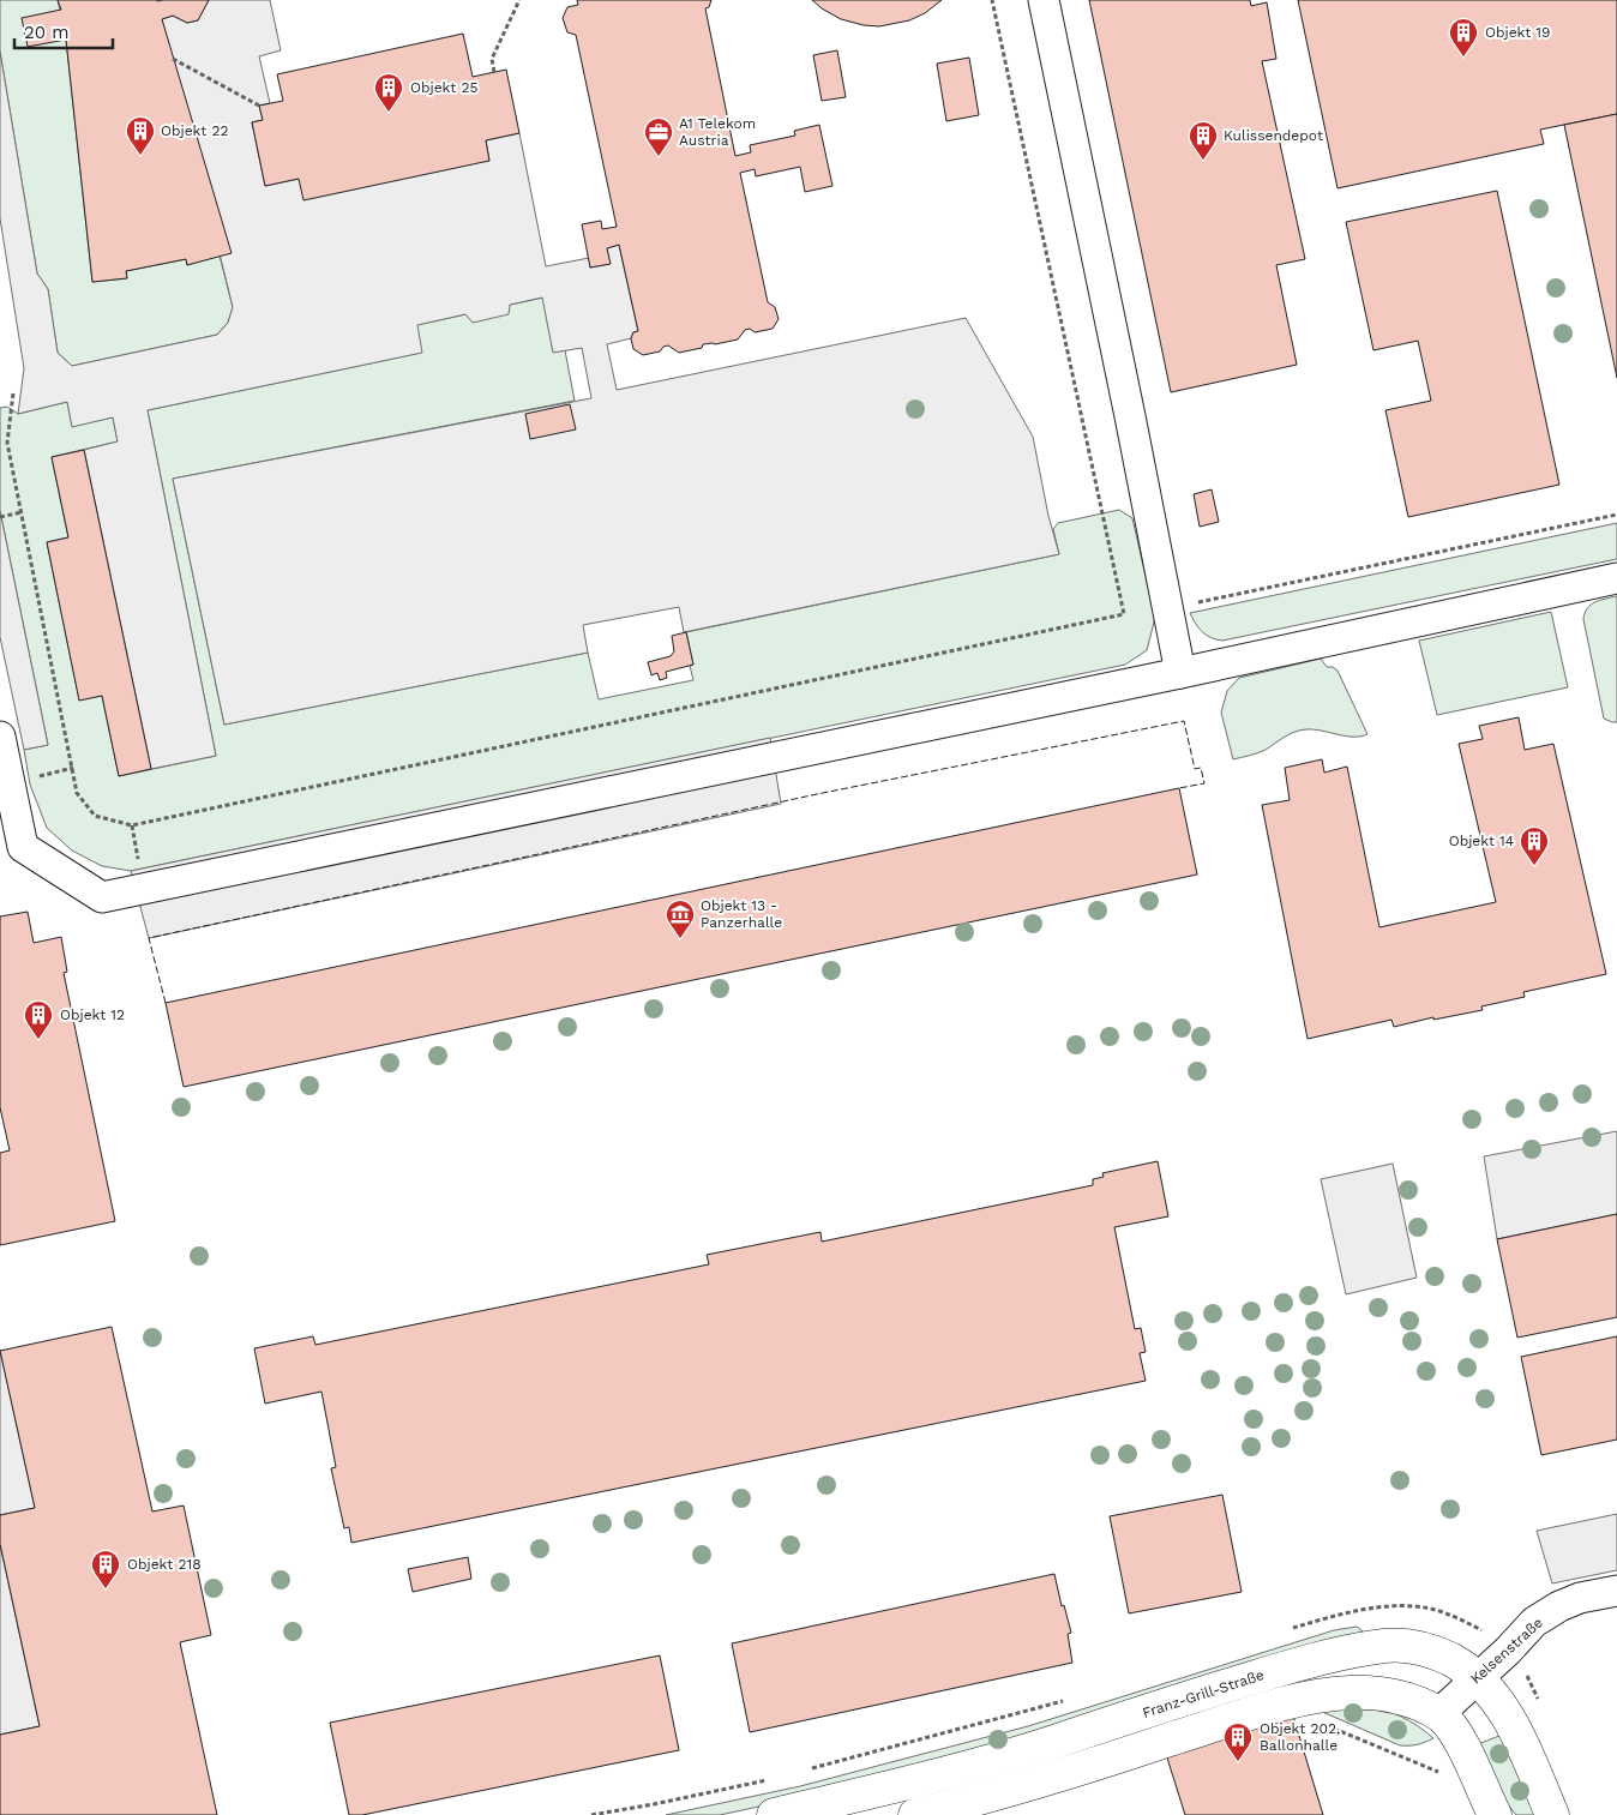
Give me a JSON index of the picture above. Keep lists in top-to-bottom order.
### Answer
{
  "streets": {
    "street": ["Kelsenstraße", "Franz-Grill-Straße"]
  },
  "crossings": [
    ["Kelsenstraße", "Franz-Grill-Straße"]
  ],
  "places": {
    "building": [
      "Objekt 19",
      "Objekt 25",
      "Objekt 22",
      "Kulissendepot",
      "Objekt 14",
      "Objekt 12",
      "Objekt 218",
      "Objekt 202, Ballonhalle"
    ],
    "office": ["A1 Telekom Austria"],
    "museum": ["Objekt 13 - Panzerhalle"]
  },
  "scale_bar": "20 m"
}
